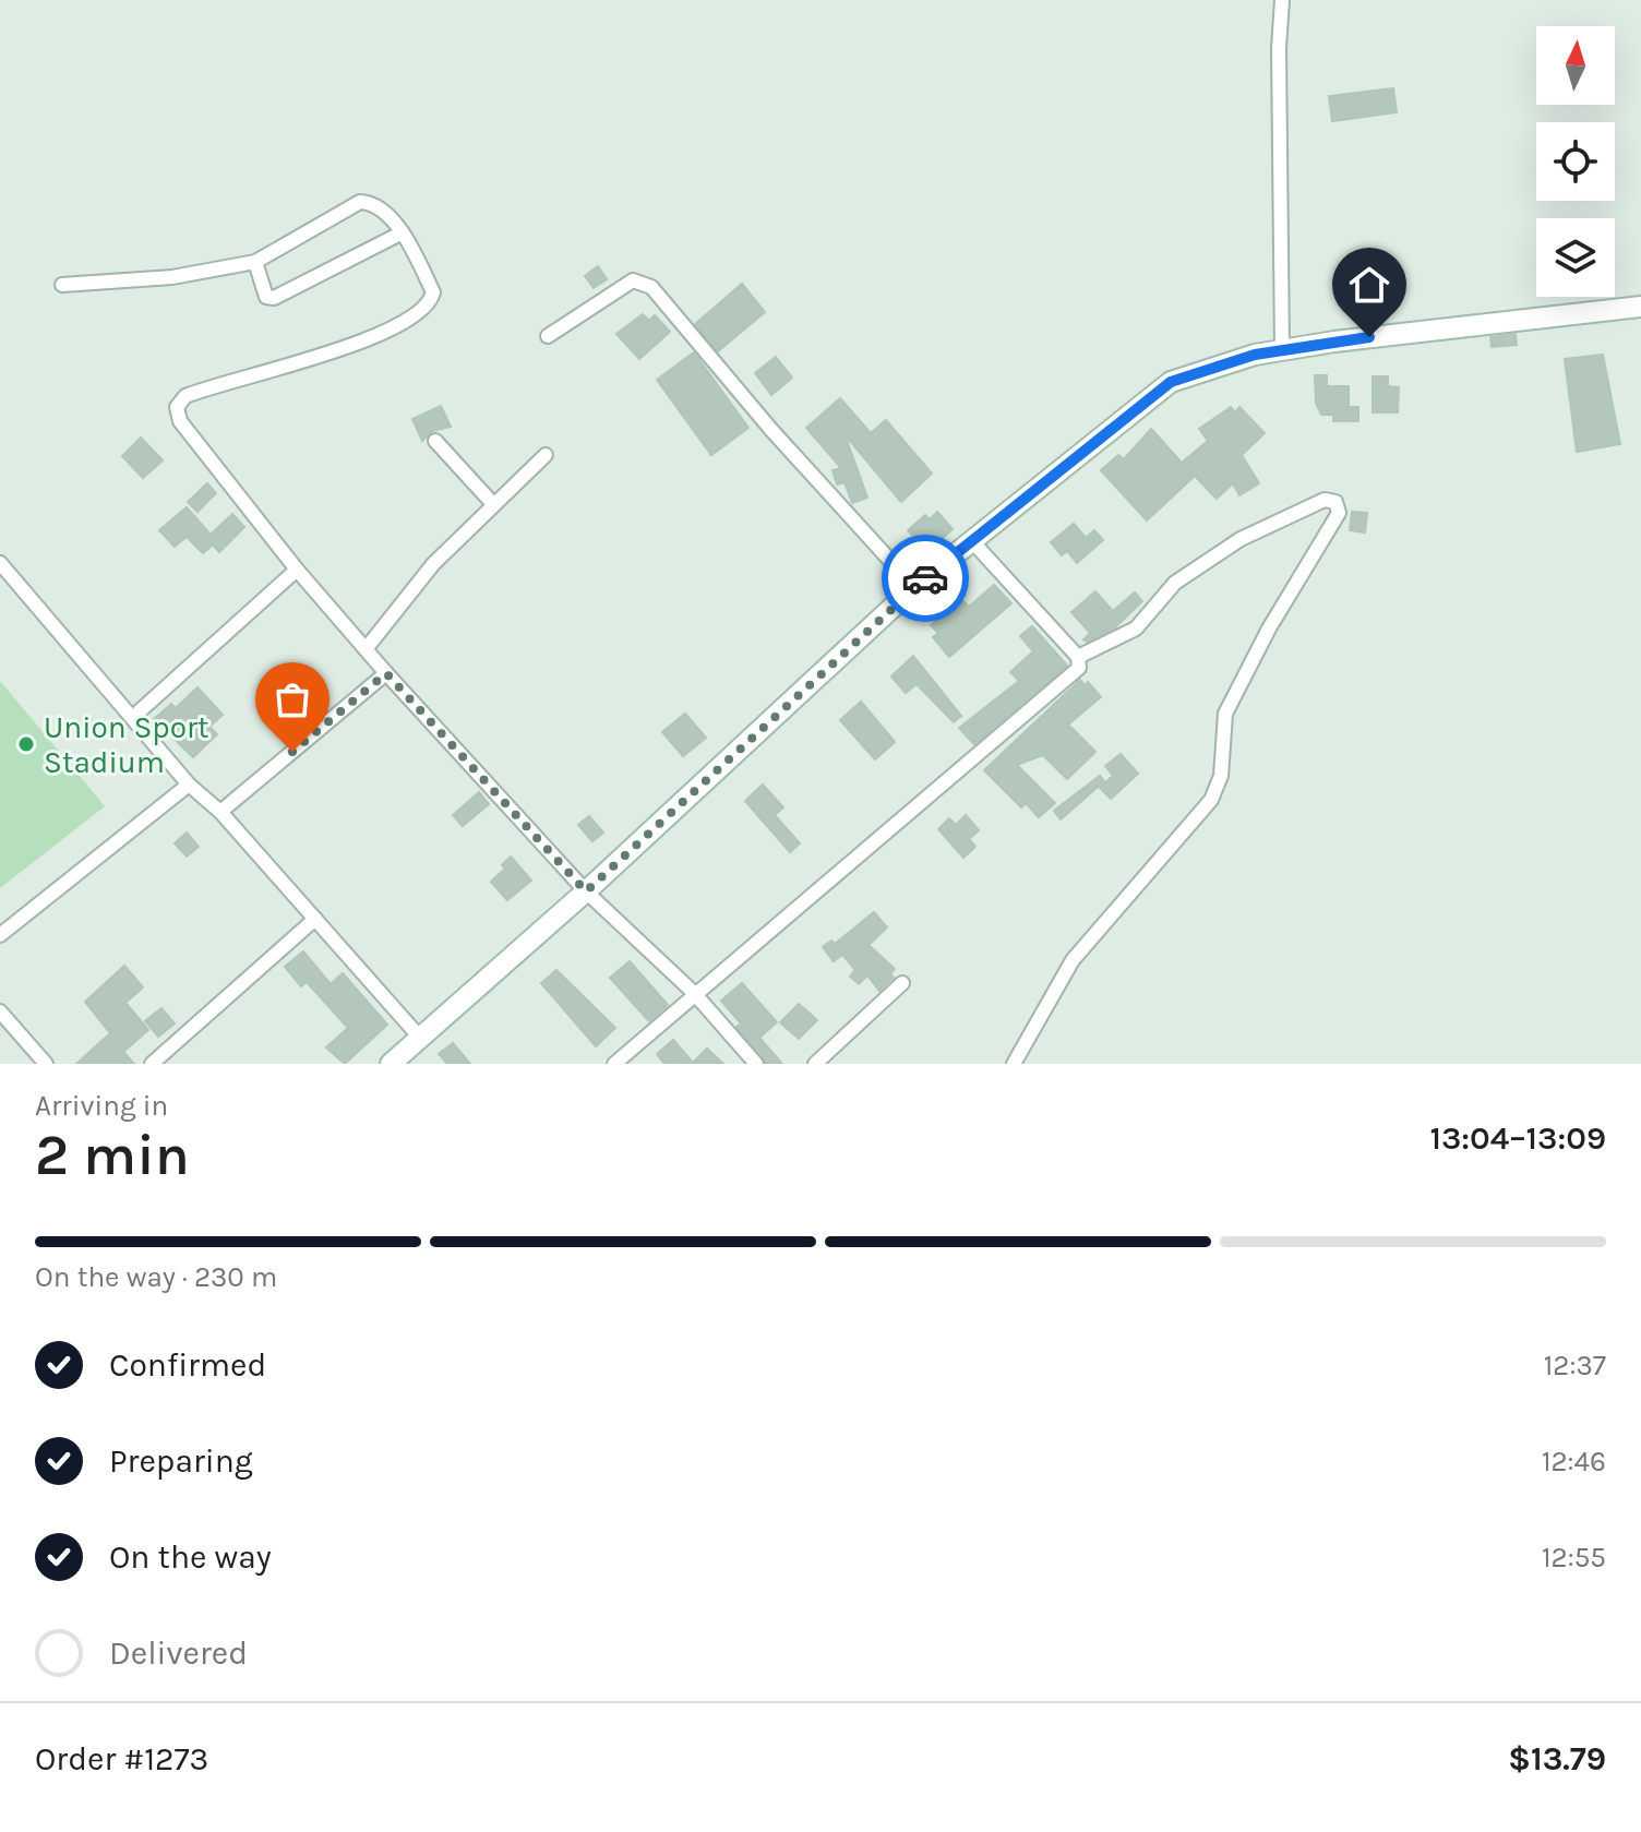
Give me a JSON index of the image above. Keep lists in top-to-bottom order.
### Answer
{
  "places": ["Union Sport Stadium"],
  "north": "top",
  "page": {
    "heading": ["2 min", "Arriving in", "13:04–13:09"],
    "panel": ["Order #1273", "$13.79"],
    "bar": "On the way · 230 m",
    "list": [
      ["Confirmed", "12:37"],
      ["Preparing", "12:46"],
      ["On the way", "12:55"],
      "Delivered"
    ]
  }
}
